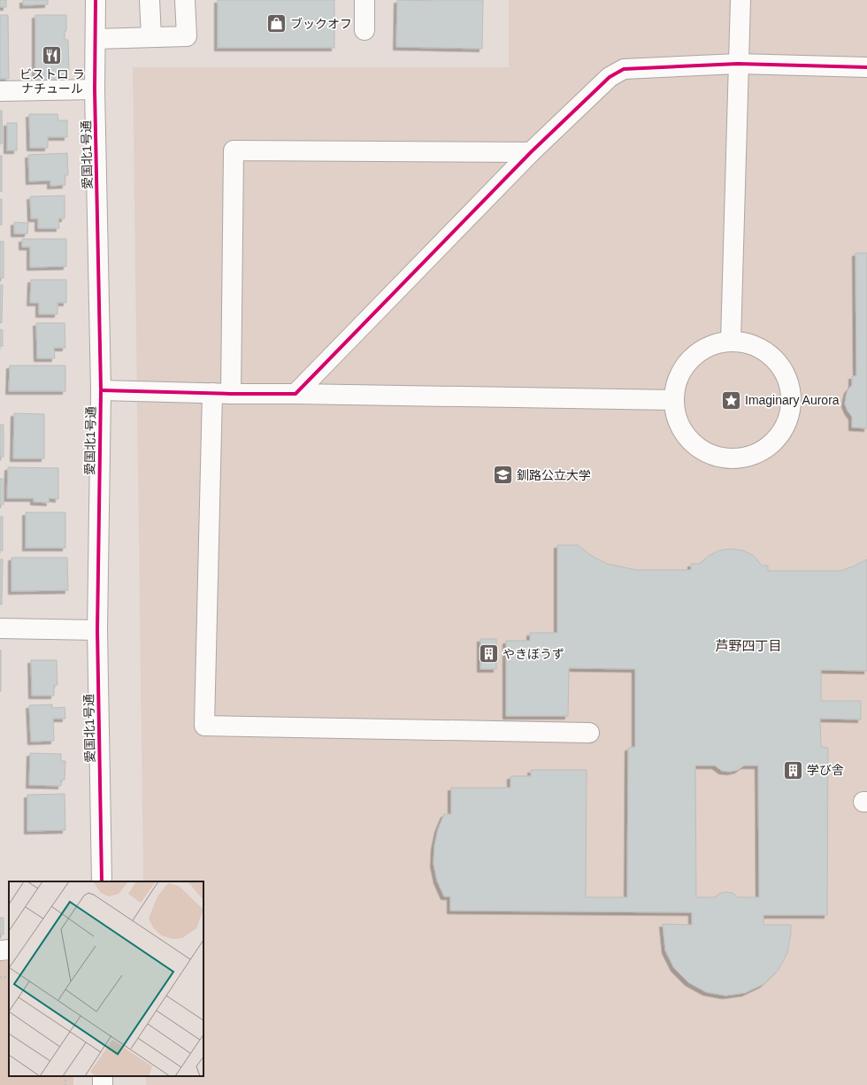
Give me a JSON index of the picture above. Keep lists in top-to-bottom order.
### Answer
{
  "streets": {
    "street": ["愛国北1号通"]
  },
  "districts": ["芦野四丁目"],
  "places": {
    "shop": ["ブックオフ"],
    "restaurant": ["ビストロ ラ ナチュール"],
    "place": ["Imaginary Aurora"],
    "school or university": ["釧路公立大学"],
    "building": ["やきぼうず", "学び舎"]
  }
}
